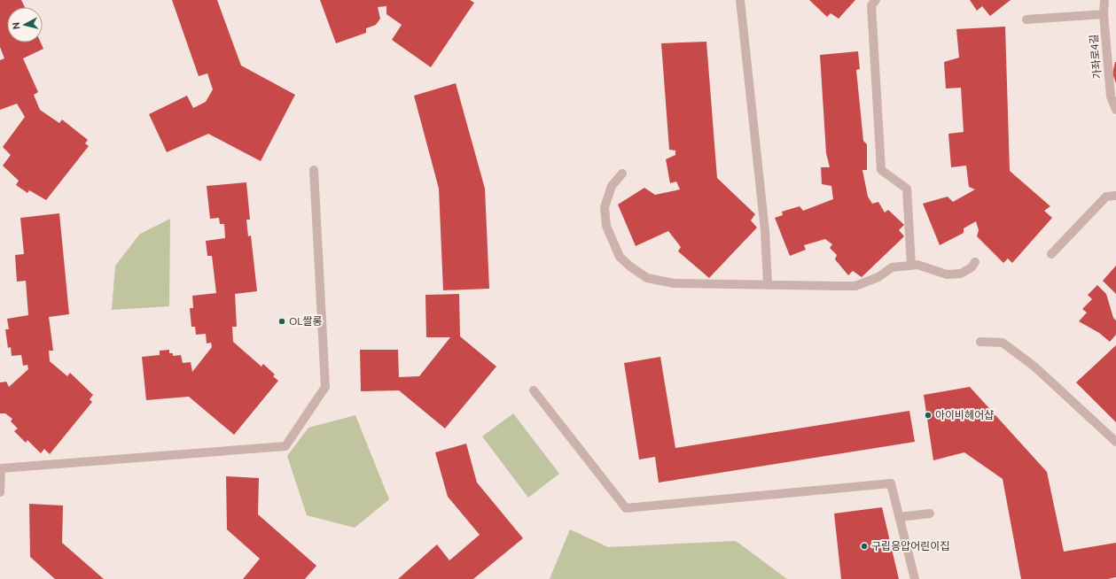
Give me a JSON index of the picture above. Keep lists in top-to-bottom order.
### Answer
{
  "streets": {
    "street": ["가좌로4길"]
  },
  "places": ["OL쌀롱", "아이비헤어샵", "구립응압어린이집"],
  "north": "left"
}
